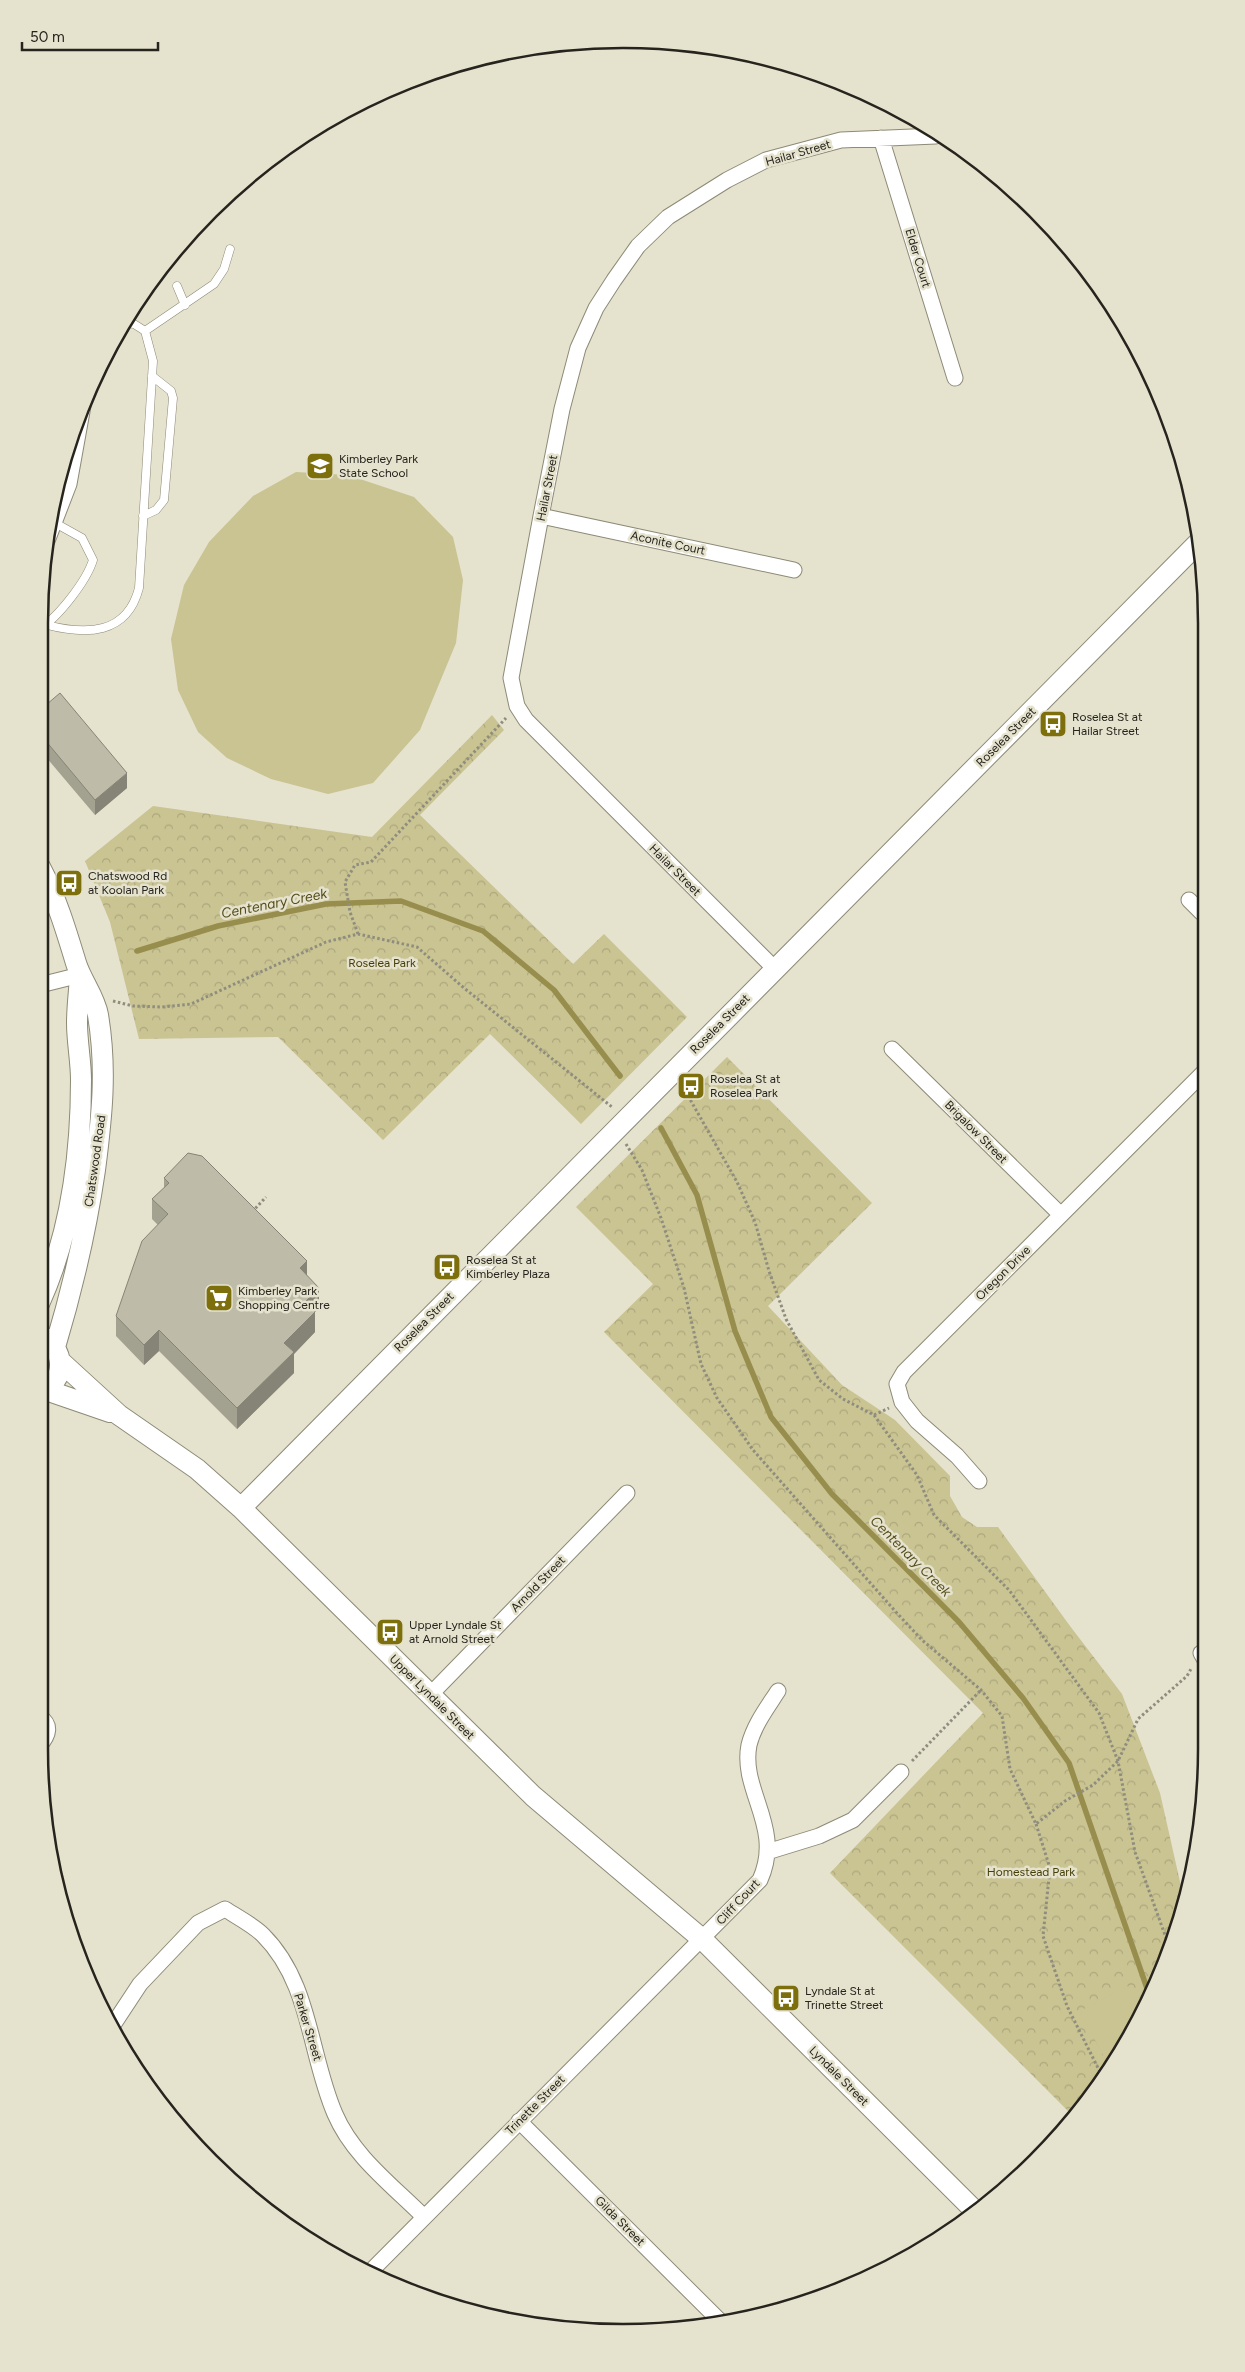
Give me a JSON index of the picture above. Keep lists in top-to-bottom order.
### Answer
{
  "streets": {
    "street": [
      "Hailar Street",
      "Elder Court",
      "Aconite Court",
      "Roselea Street",
      "Brigalow Street",
      "Chatswood Road",
      "Oregon Drive",
      "Arnold Street",
      "Upper Lyndale Street",
      "Cliff Court",
      "Parker Street",
      "Lyndale Street",
      "Trinette Street",
      "Gilda Street"
    ]
  },
  "crossings": [
    ["Hailar Street", "Elder Court"],
    ["Hailar Street", "Aconite Court"],
    ["Hailar Street", "Roselea Street"],
    ["Roselea Street", "Upper Lyndale Street"],
    ["Brigalow Street", "Oregon Drive"],
    ["Chatswood Road", "Upper Lyndale Street"],
    ["Arnold Street", "Upper Lyndale Street"],
    ["Upper Lyndale Street", "Cliff Court"],
    ["Upper Lyndale Street", "Lyndale Street"],
    ["Upper Lyndale Street", "Trinette Street"],
    ["Cliff Court", "Lyndale Street"],
    ["Cliff Court", "Trinette Street"],
    ["Parker Street", "Trinette Street"],
    ["Lyndale Street", "Trinette Street"],
    ["Trinette Street", "Gilda Street"]
  ],
  "water": ["Centenary Creek"],
  "parks": ["Roselea Park", "Homestead Park"],
  "places": {
    "school or university": ["Kimberley Park State School"],
    "bus stop": [
      "Roselea St at Hailar Street",
      "Chatswood Rd at Koolan Park",
      "Roselea St at Roselea Park",
      "Roselea St at Kimberley Plaza",
      "Upper Lyndale St at Arnold Street",
      "Lyndale St at Trinette Street"
    ],
    "supermarket": ["Kimberley Park Shopping Centre"]
  },
  "scale_bar": "50 m"
}
